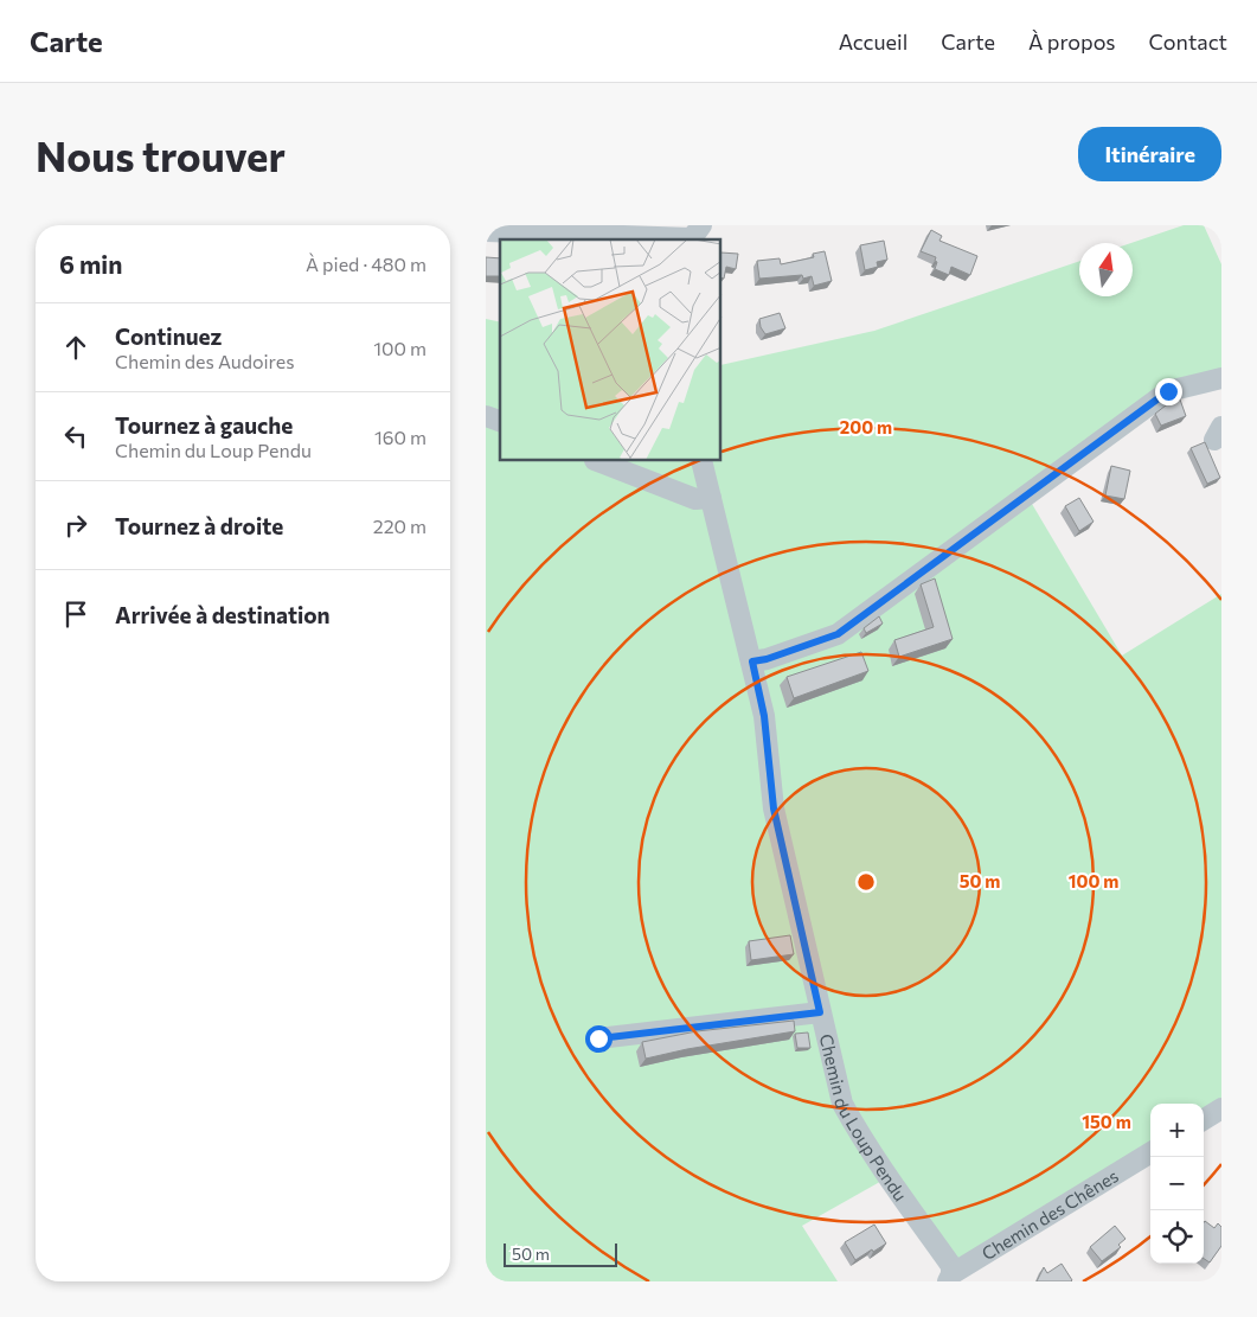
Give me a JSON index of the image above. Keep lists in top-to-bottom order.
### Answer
{
  "streets": {
    "street": ["Chemin du Loup Pendu", "Chemin des Chênes"]
  },
  "crossings": [
    ["Chemin du Loup Pendu", "Chemin des Chênes"]
  ],
  "scale_bar": "50 m",
  "north": "top",
  "page": {
    "header": "Carte",
    "nav": [
      "Accueil",
      "Carte",
      "À propos",
      "Contact"
    ],
    "buttons": "Itinéraire",
    "title": "Nous trouver",
    "heading": ["6 min", "À pied · 480 m"],
    "list": [
      ["Continuez", "Chemin des Audoires", "100 m"],
      ["Tournez à gauche", "Chemin du Loup Pendu", "160 m"],
      ["Tournez à droite", "220 m"],
      "Arrivée à destination"
    ],
    "map_buttons": ["+", "−"],
    "scale": "50 m"
  },
  "rings": [
    "200 m",
    "50 m",
    "100 m",
    "150 m"
  ]
}
